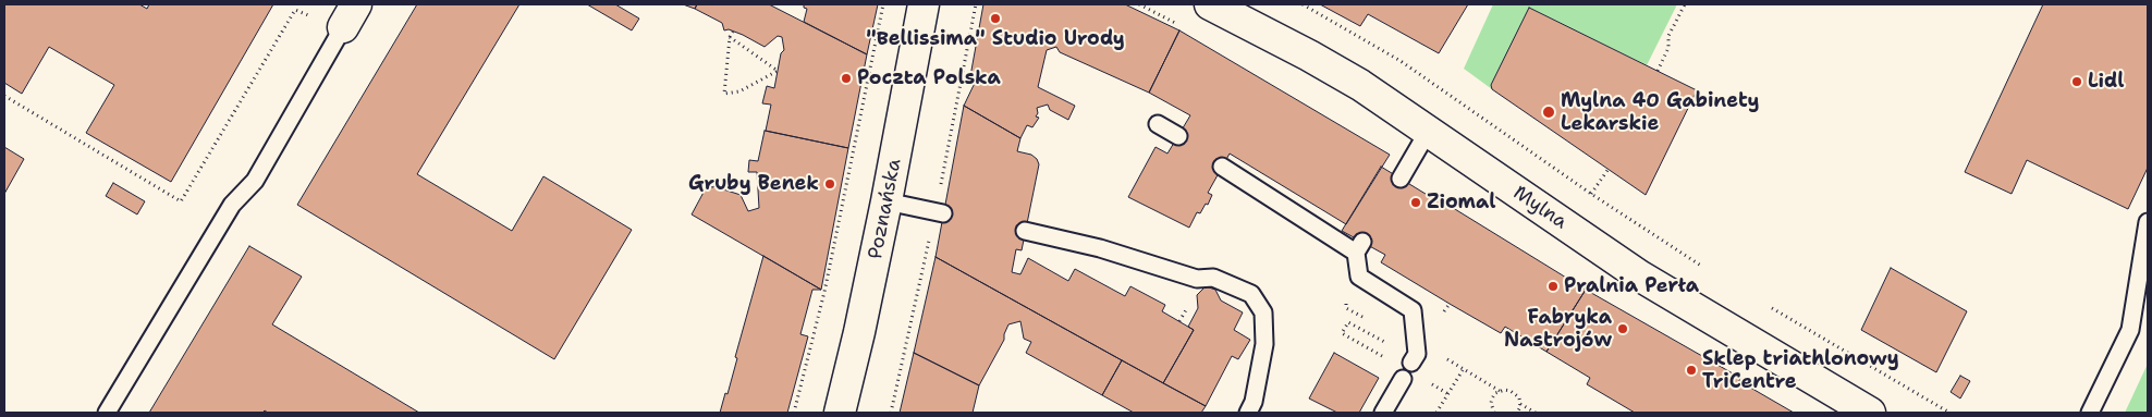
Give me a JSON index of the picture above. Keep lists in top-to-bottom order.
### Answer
{
  "streets": {
    "street": ["Mylna", "Poznańska"]
  },
  "places": [
    "\"Bellissima\" Studio Urody",
    "Poczta Polska",
    "Lidl",
    "Mylna 40 Gabinety Lekarskie",
    "Gruby Benek",
    "Ziomal",
    "Pralnia Perła",
    "Fabryka Nastrojów",
    "Sklep triathlonowy TriCentre"
  ]
}
